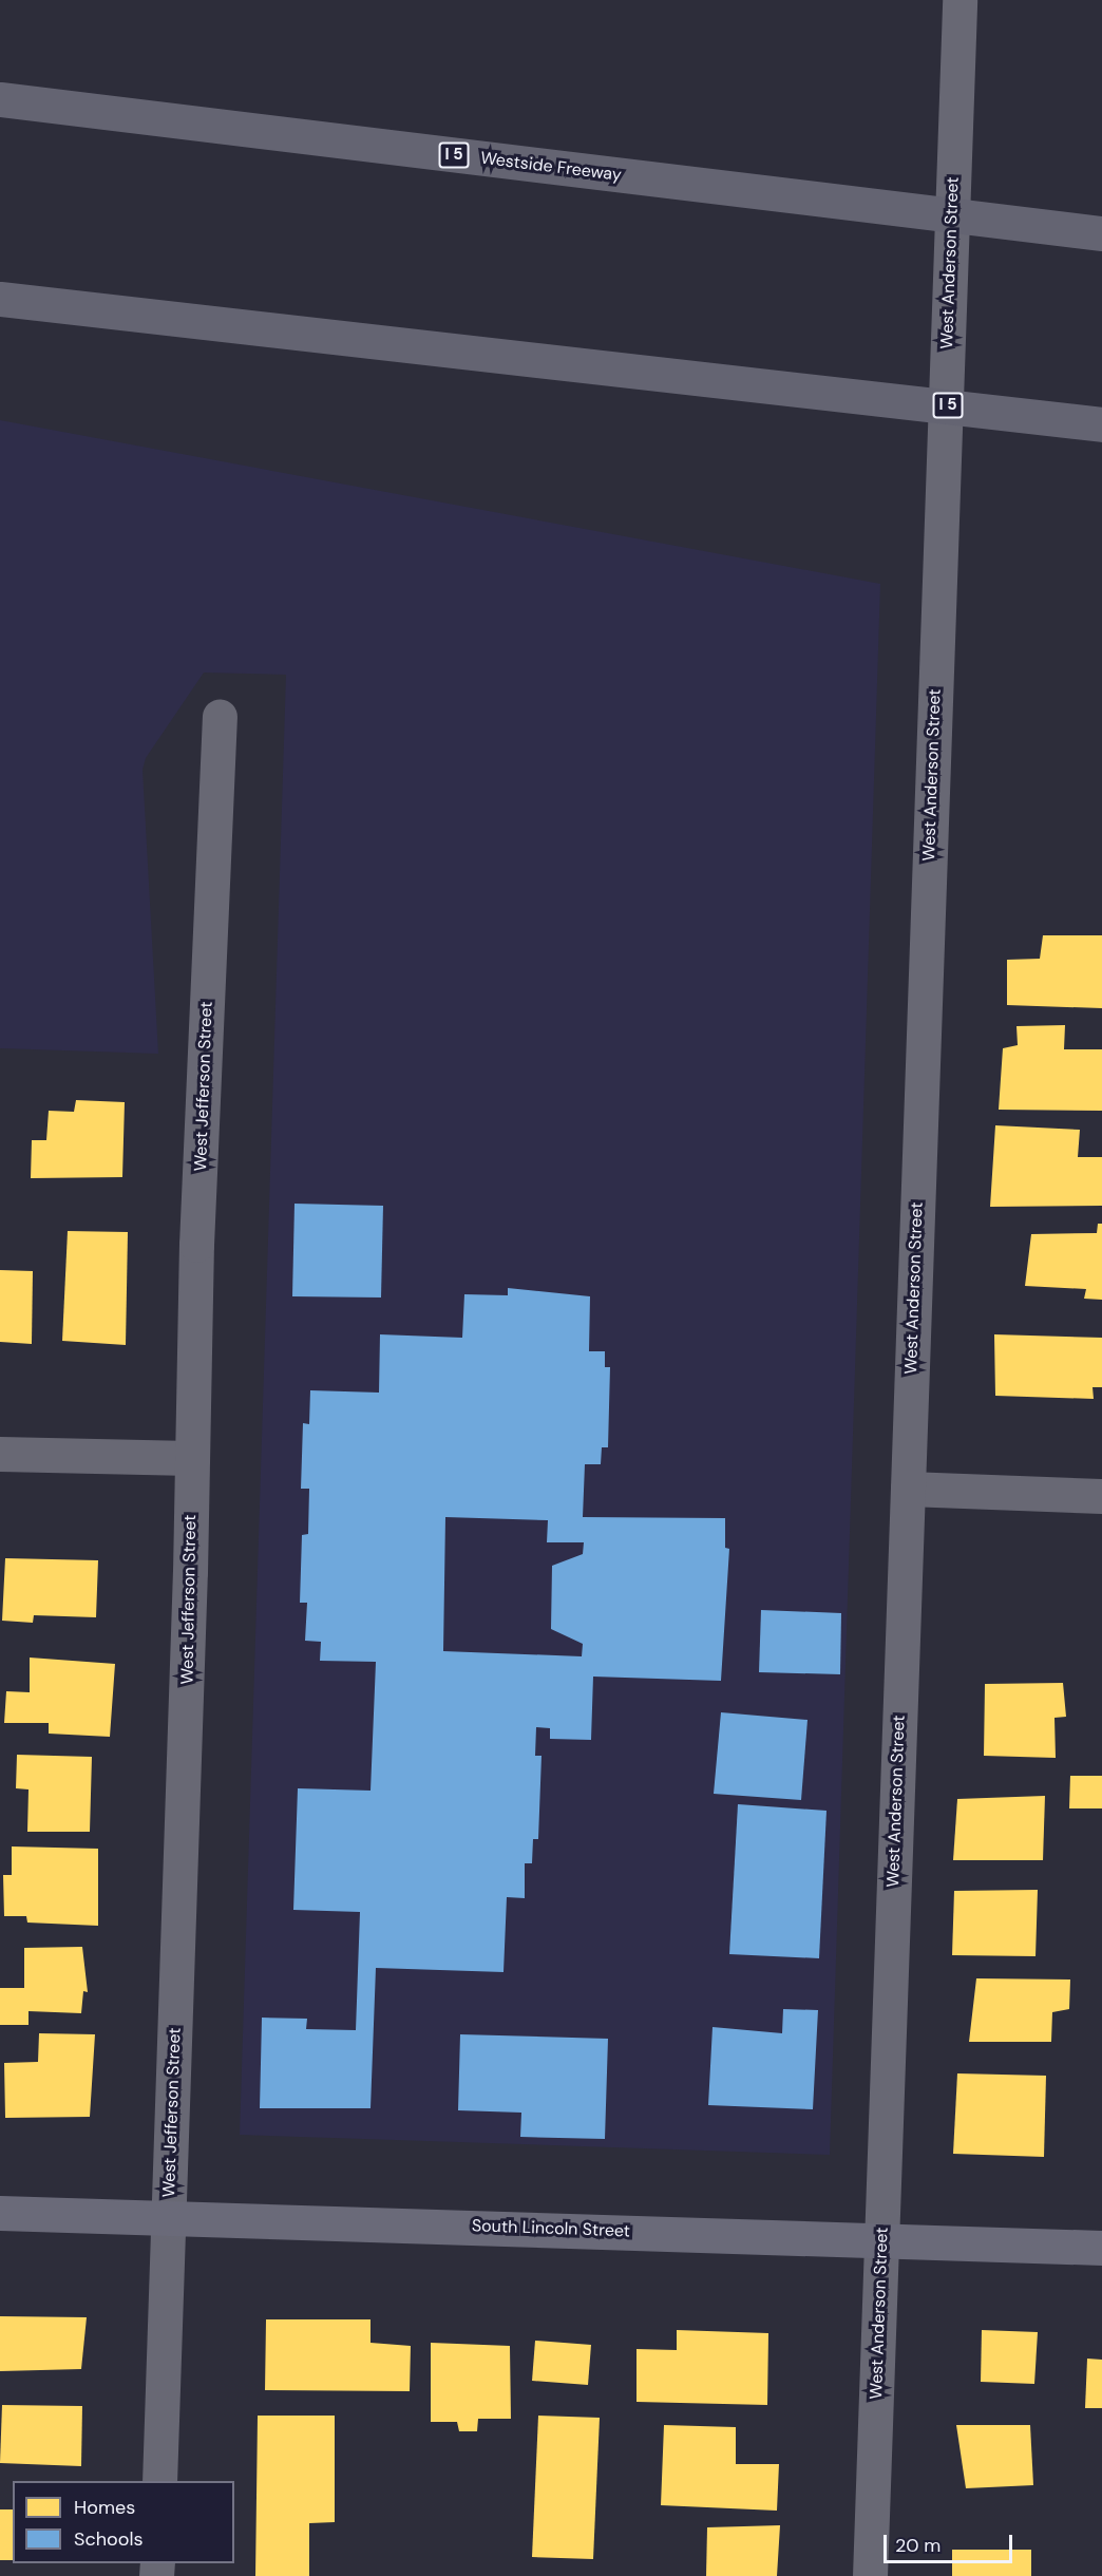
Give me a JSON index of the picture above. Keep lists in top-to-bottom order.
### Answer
{
  "streets": {
    "highway": ["I 5", "Westside Freeway"],
    "street": ["West Anderson Street", "West Jefferson Street", "South Lincoln Street"]
  },
  "crossings": [
    ["West Anderson Street", "South Lincoln Street"],
    ["West Jefferson Street", "South Lincoln Street"]
  ],
  "legend": ["Homes", "Schools"],
  "scale_bar": "20 m"
}
